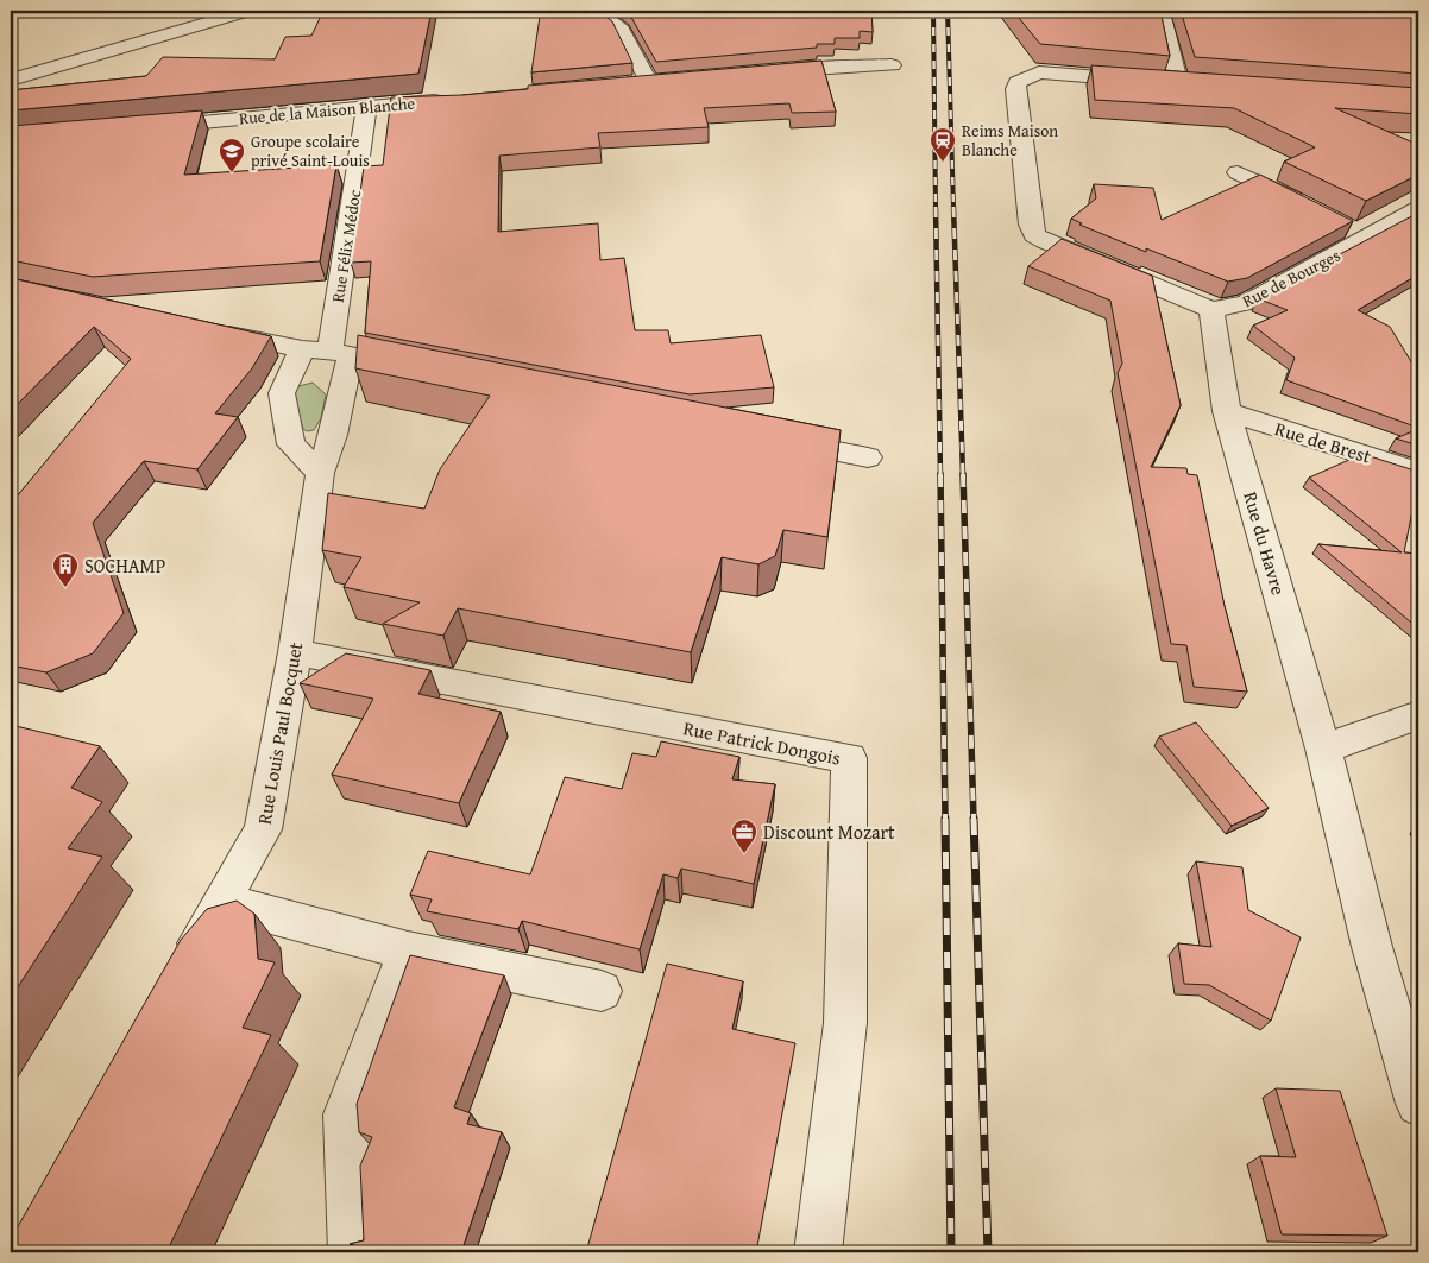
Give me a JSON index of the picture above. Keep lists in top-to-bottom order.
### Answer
{
  "streets": {
    "street": [
      "Rue de la Maison Blanche",
      "Rue Félix Médoc",
      "Rue de Bourges",
      "Rue de Brest",
      "Rue du Havre",
      "Rue Louis Paul Bocquet",
      "Rue Patrick Dongois"
    ]
  },
  "crossings": [
    ["Rue de la Maison Blanche", "Rue Félix Médoc"],
    ["Rue Félix Médoc", "Rue Louis Paul Bocquet"],
    ["Rue de Bourges", "Rue du Havre"],
    ["Rue de Brest", "Rue du Havre"],
    ["Rue Louis Paul Bocquet", "Rue Patrick Dongois"]
  ],
  "places": {
    "station": ["Reims Maison Blanche"],
    "school or university": ["Groupe scolaire privé Saint-Louis"],
    "building": ["SOCHAMP"],
    "office": ["Discount Mozart"]
  }
}
